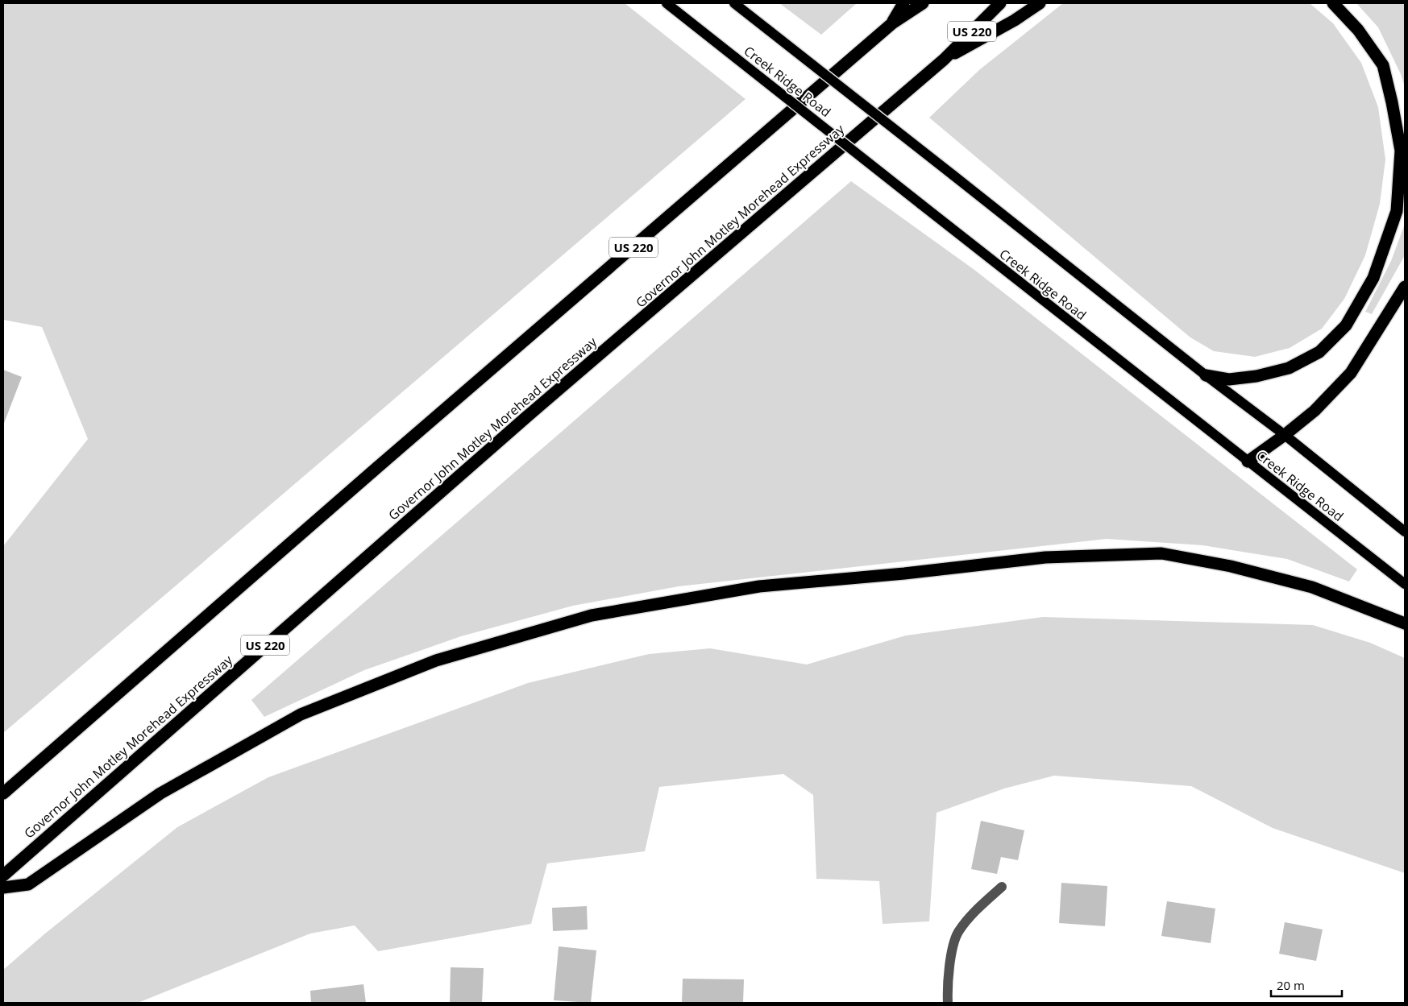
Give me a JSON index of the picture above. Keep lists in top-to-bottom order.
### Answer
{
  "streets": {
    "highway": ["US 220", "Governor John Motley Morehead Expressway"],
    "main road": ["Creek Ridge Road"]
  },
  "scale_bar": "20 m"
}
